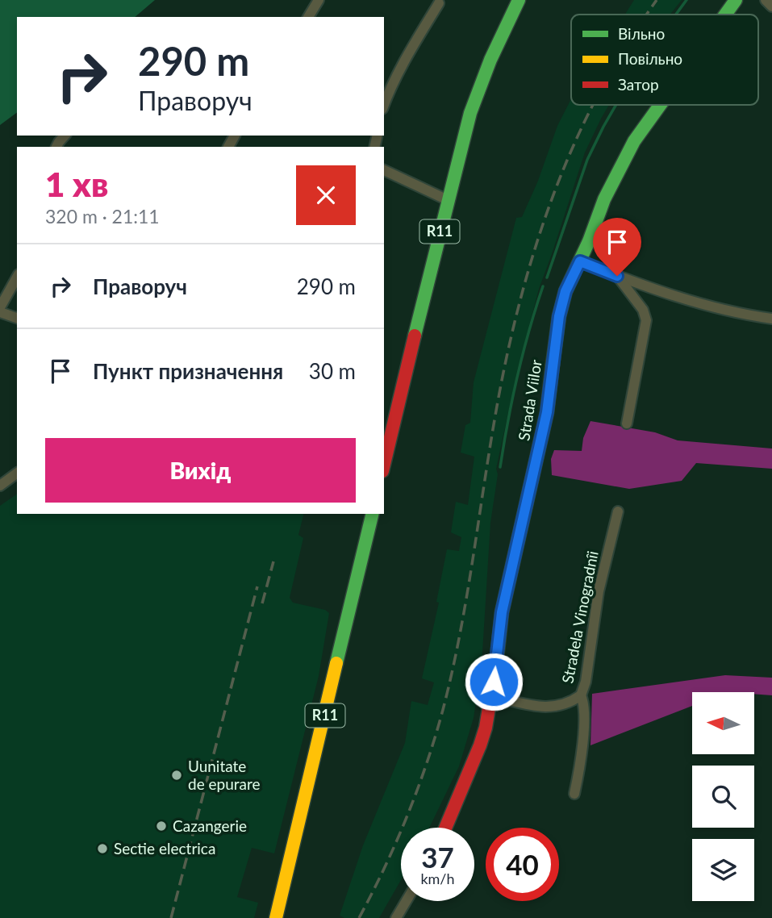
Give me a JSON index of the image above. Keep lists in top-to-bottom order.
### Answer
{
  "streets": {
    "main road": ["R11", "Strada Viilor"],
    "street": ["Stradela Vinogradnîi"]
  },
  "crossings": [
    ["Strada Viilor", "Stradela Vinogradnîi"]
  ],
  "places": ["Uunitate de epurare", "Cazangerie", "Sectie electrica"],
  "legend": ["Вільно", "Повільно", "Затор"],
  "north": "left",
  "page": {
    "turn": ["290 m", "Праворуч"],
    "heading": ["1 хв", "320 m · 21:11"],
    "list": [
      {
        "name": "Праворуч",
        "value": "290 m"
      },
      {
        "name": "Пункт призначення",
        "value": "30 m"
      }
    ],
    "buttons": "Вихід",
    "speed": "37 km/h",
    "limit": "40"
  }
}
